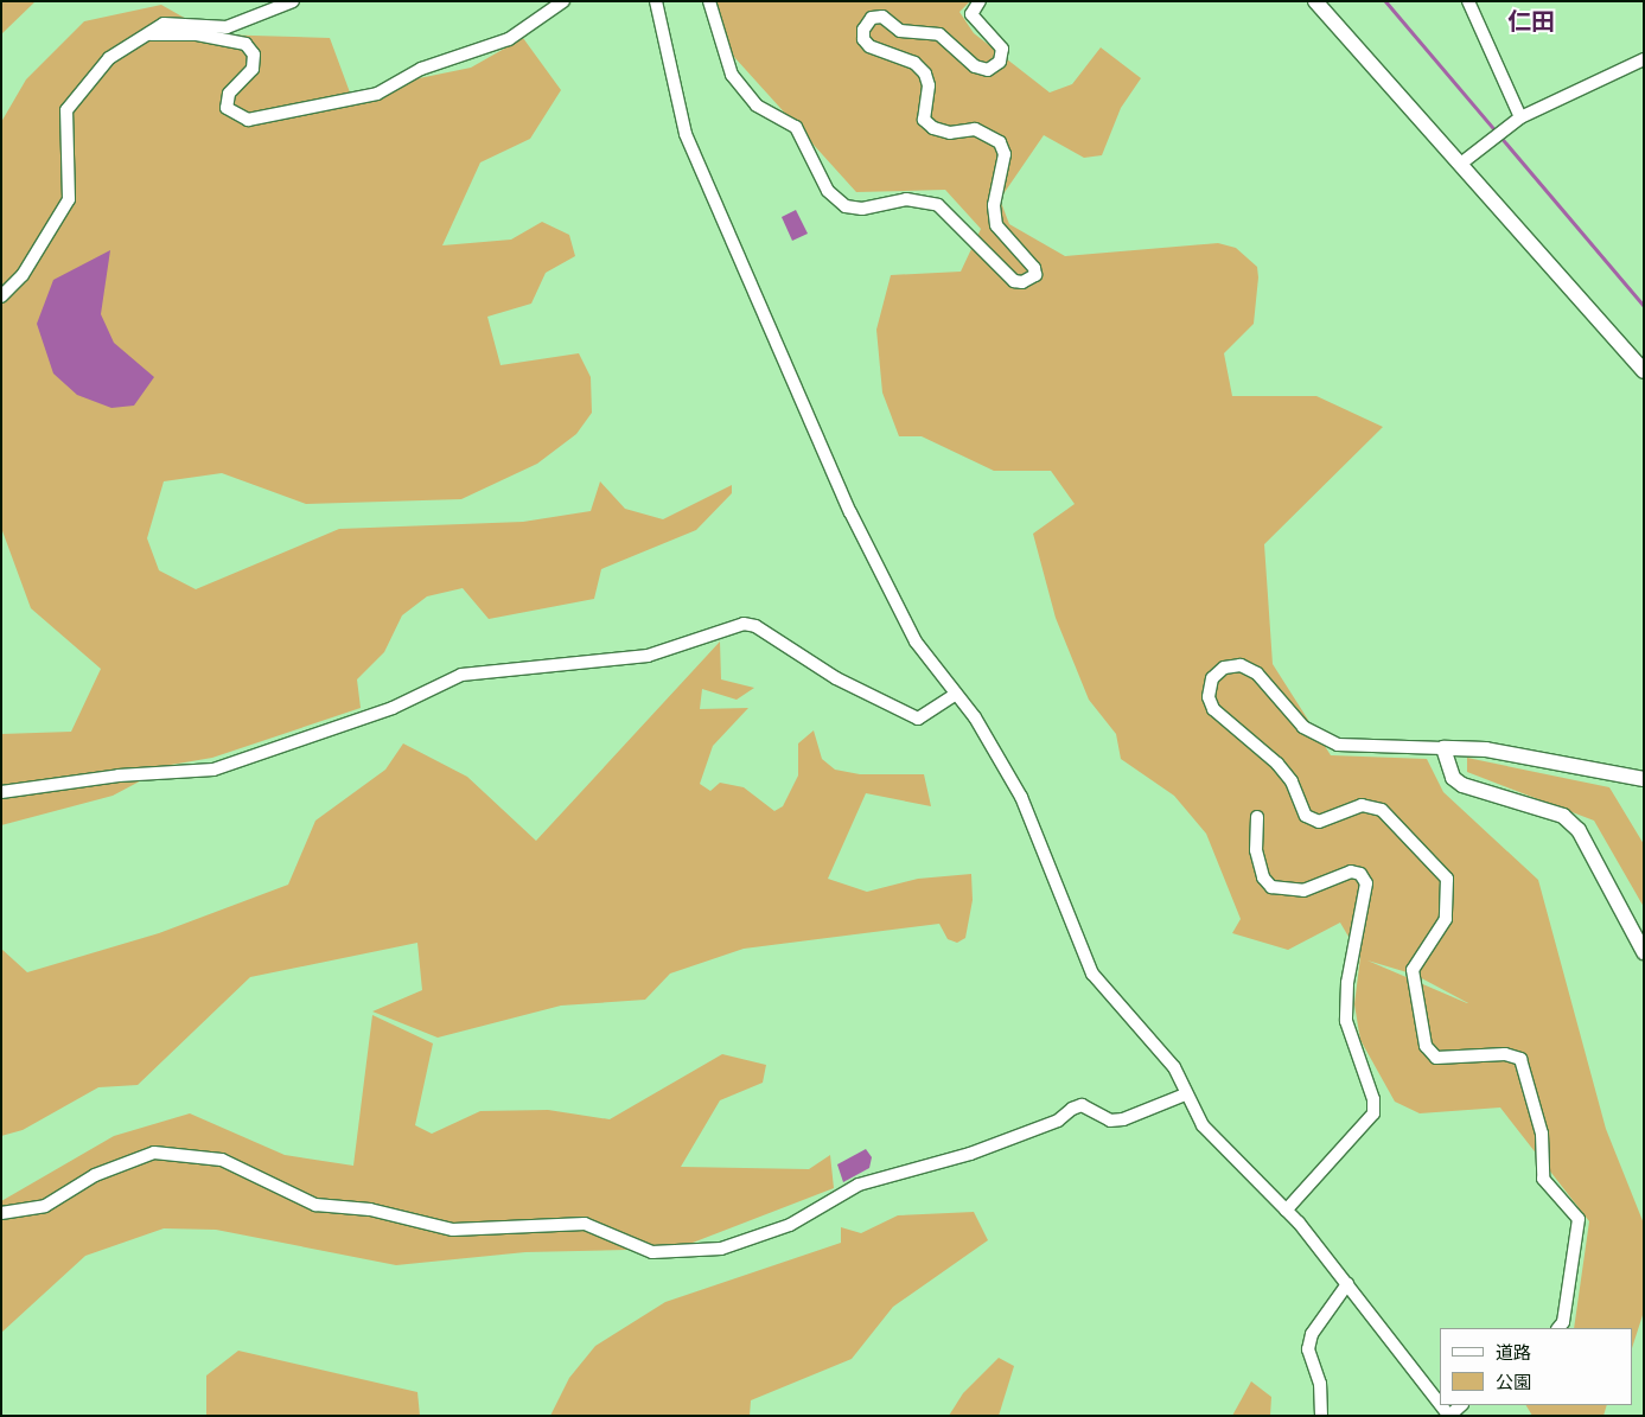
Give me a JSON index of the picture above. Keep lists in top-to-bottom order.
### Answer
{
  "districts": ["仁田"],
  "legend": ["道路", "公園"]
}
